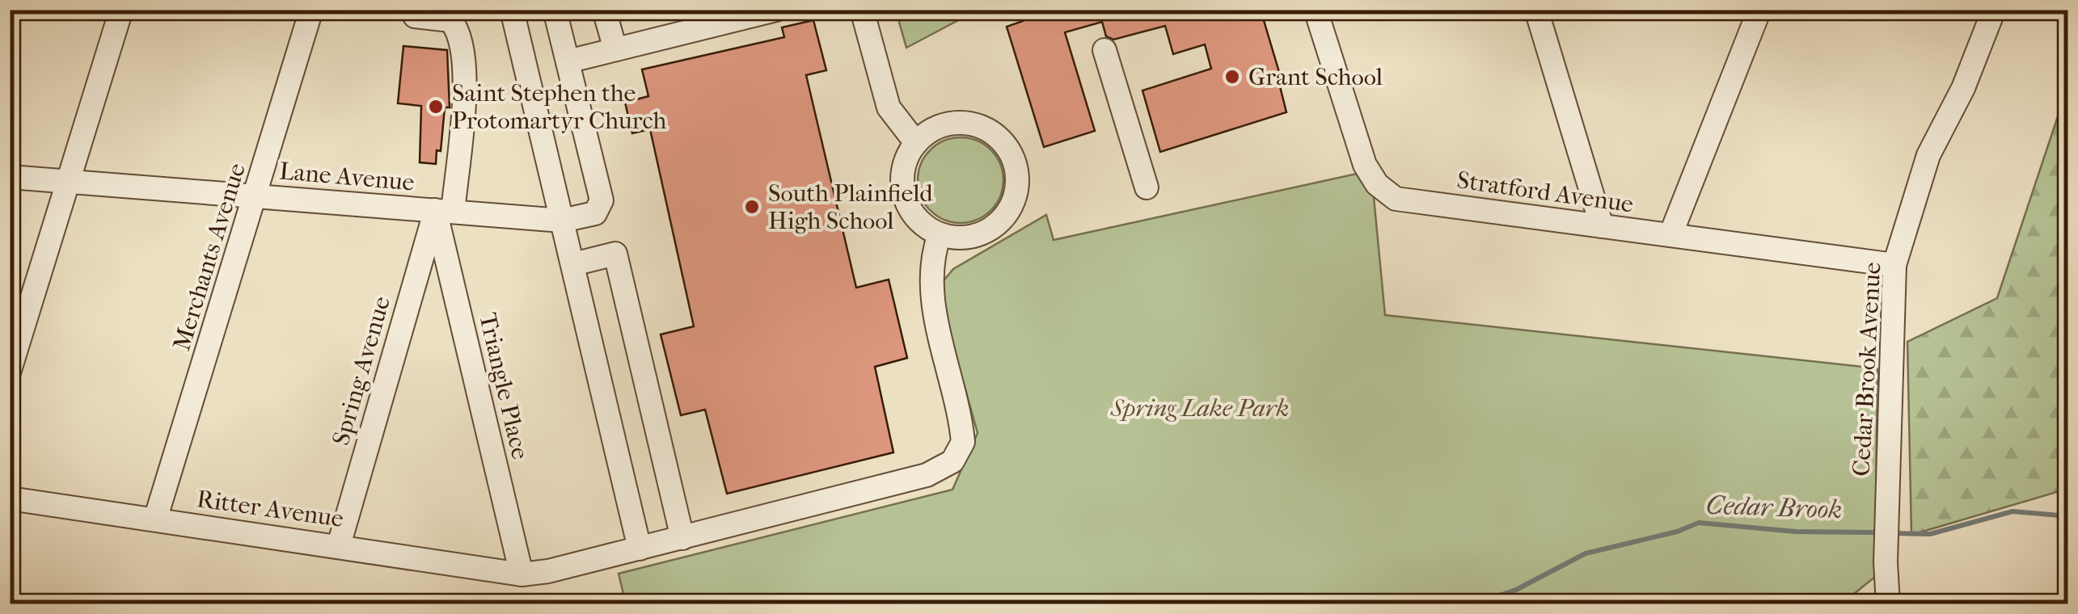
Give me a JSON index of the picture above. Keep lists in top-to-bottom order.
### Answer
{
  "streets": {
    "street": [
      "Lane Avenue",
      "Stratford Avenue",
      "Merchants Avenue",
      "Cedar Brook Avenue",
      "Spring Avenue",
      "Triangle Place",
      "Ritter Avenue"
    ]
  },
  "crossings": [
    ["Lane Avenue", "Merchants Avenue"],
    ["Lane Avenue", "Spring Avenue"],
    ["Lane Avenue", "Triangle Place"],
    ["Stratford Avenue", "Cedar Brook Avenue"],
    ["Merchants Avenue", "Ritter Avenue"],
    ["Spring Avenue", "Triangle Place"],
    ["Spring Avenue", "Ritter Avenue"],
    ["Triangle Place", "Ritter Avenue"]
  ],
  "water": ["Cedar Brook"],
  "parks": ["Spring Lake Park"],
  "places": ["Grant School", "Saint Stephen the Protomartyr Church", "South Plainfield High School"]
}
